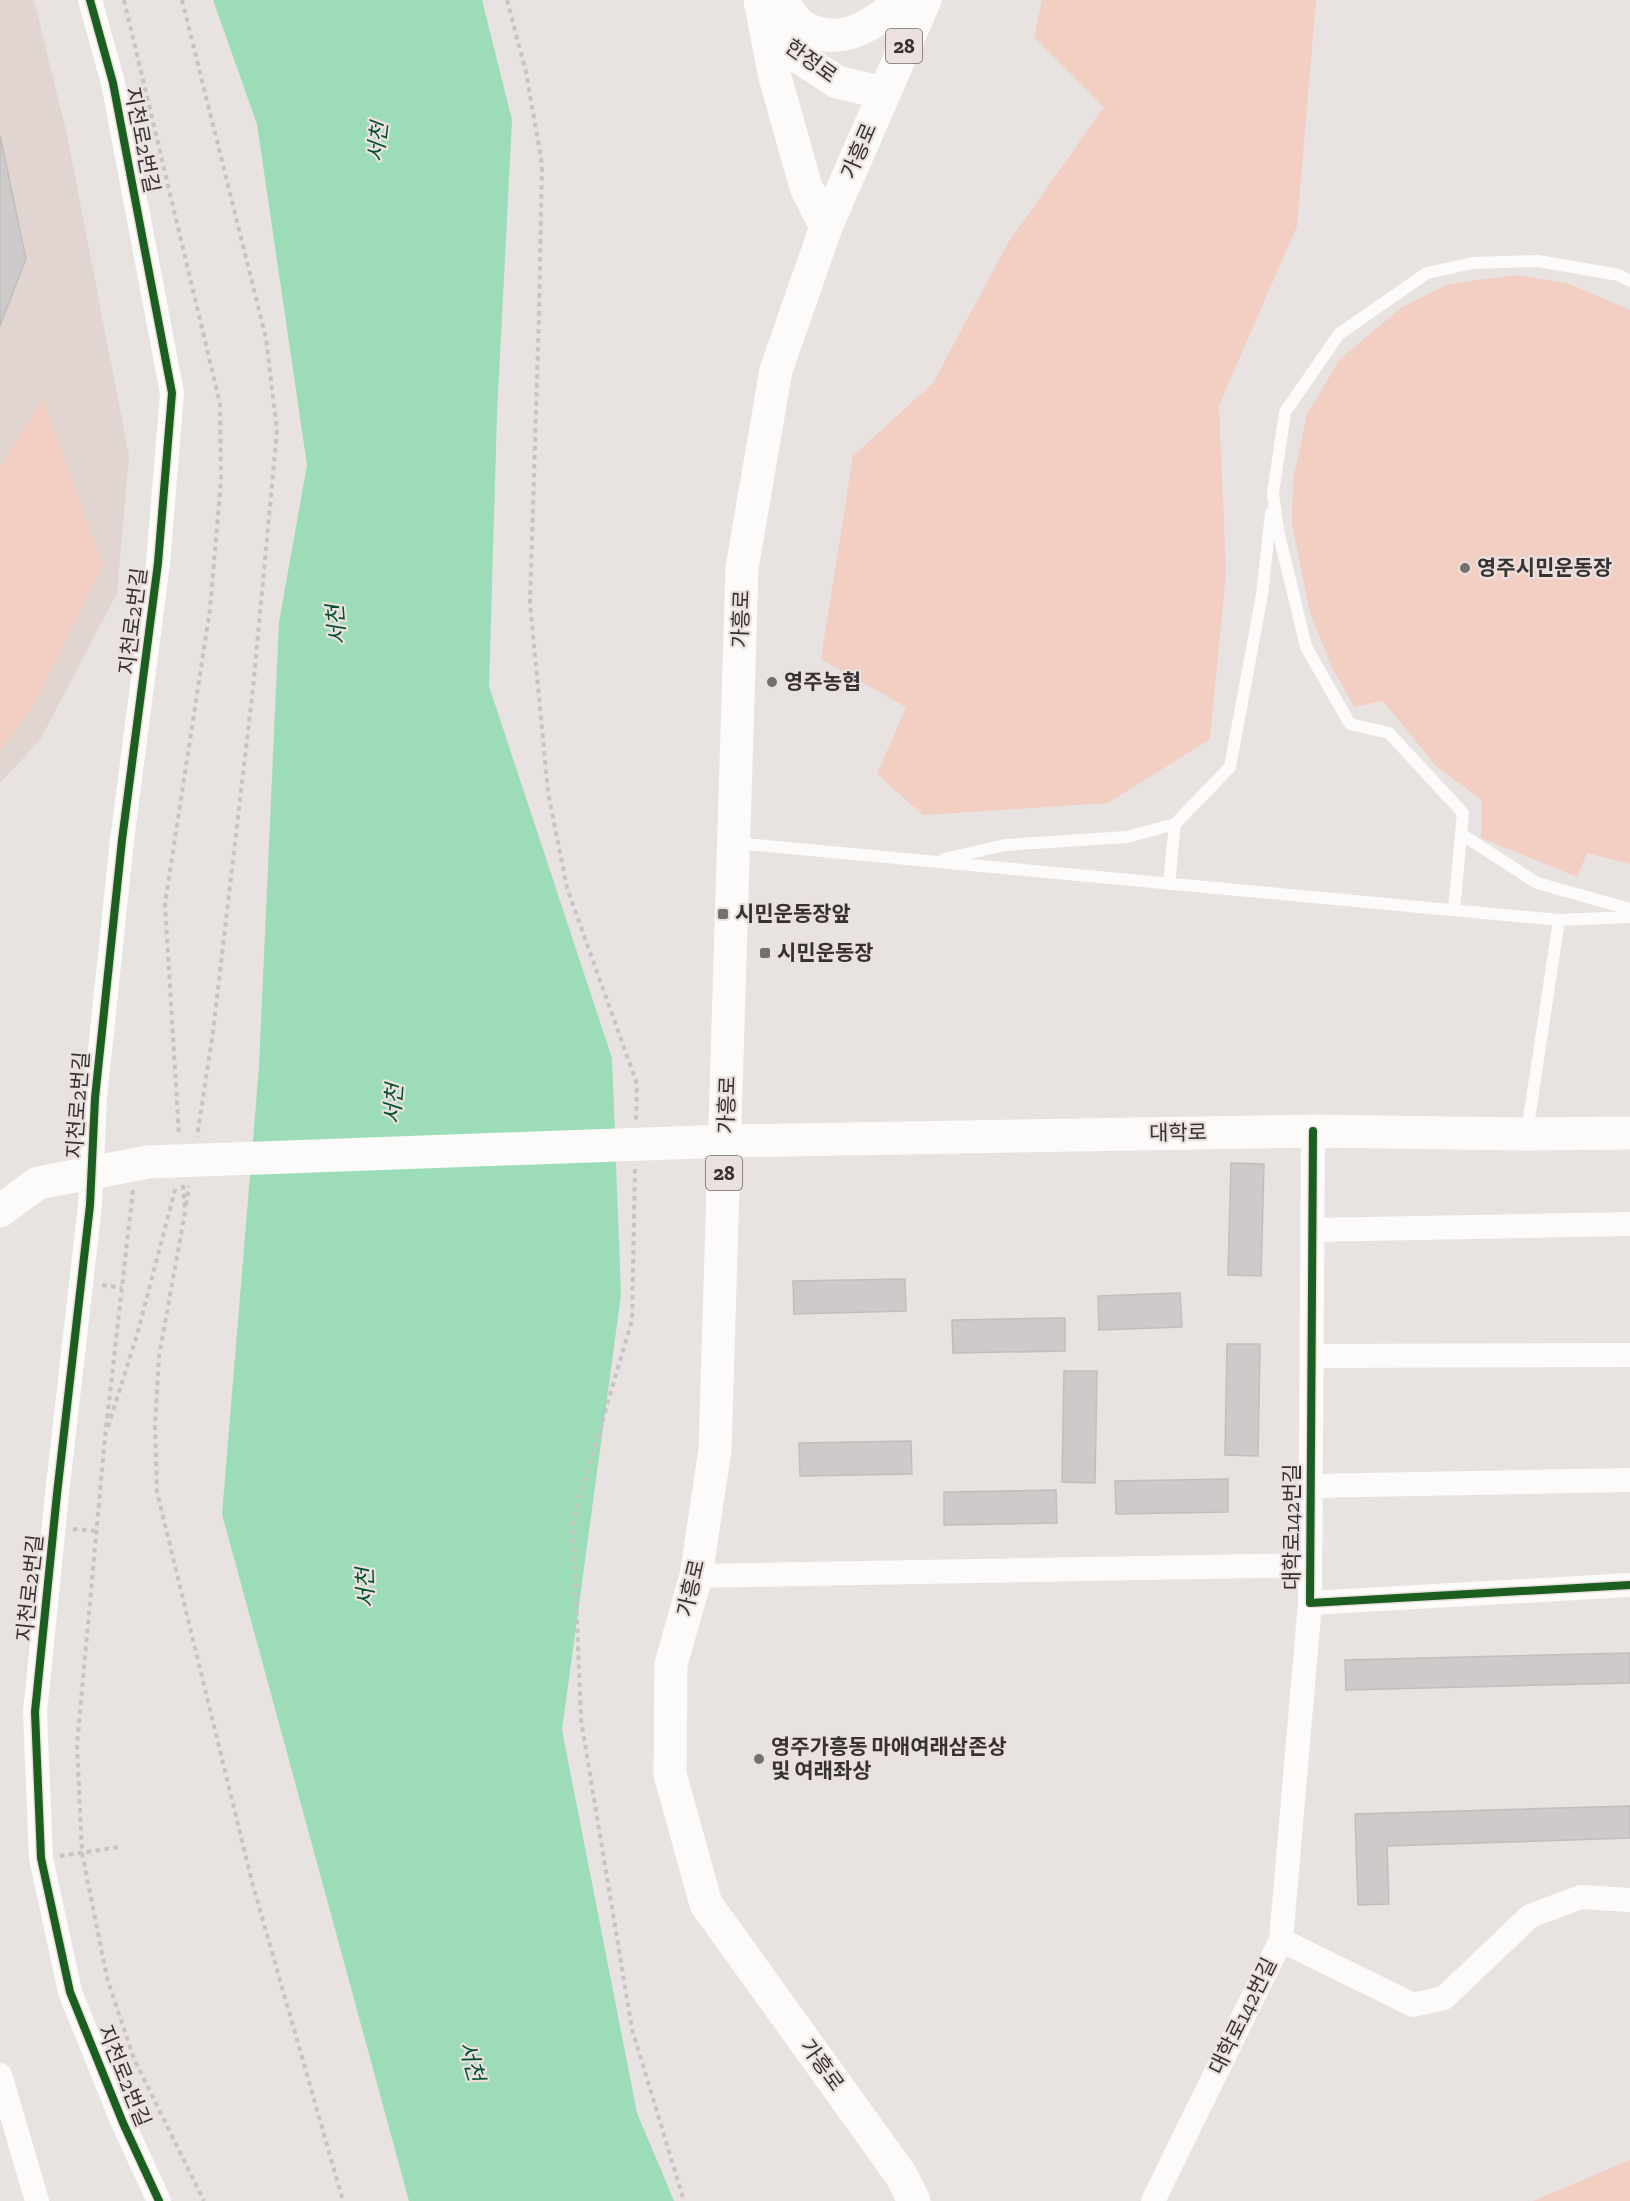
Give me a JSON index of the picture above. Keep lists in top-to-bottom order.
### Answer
{
  "streets": {
    "main road": [
      "28",
      "한정로",
      "가흥로",
      "대학로"
    ],
    "street": ["지천로2번길", "대학로142번길"]
  },
  "crossings": [
    ["한정로", "가흥로"],
    ["가흥로", "대학로"],
    ["대학로", "대학로142번길"]
  ],
  "water": ["서천"],
  "places": {
    "other": ["영주시민운동장", "영주농협", "영주가흥동 마애여래삼존상 및 여래좌상"],
    "transit": ["시민운동장앞", "시민운동장"]
  }
}
